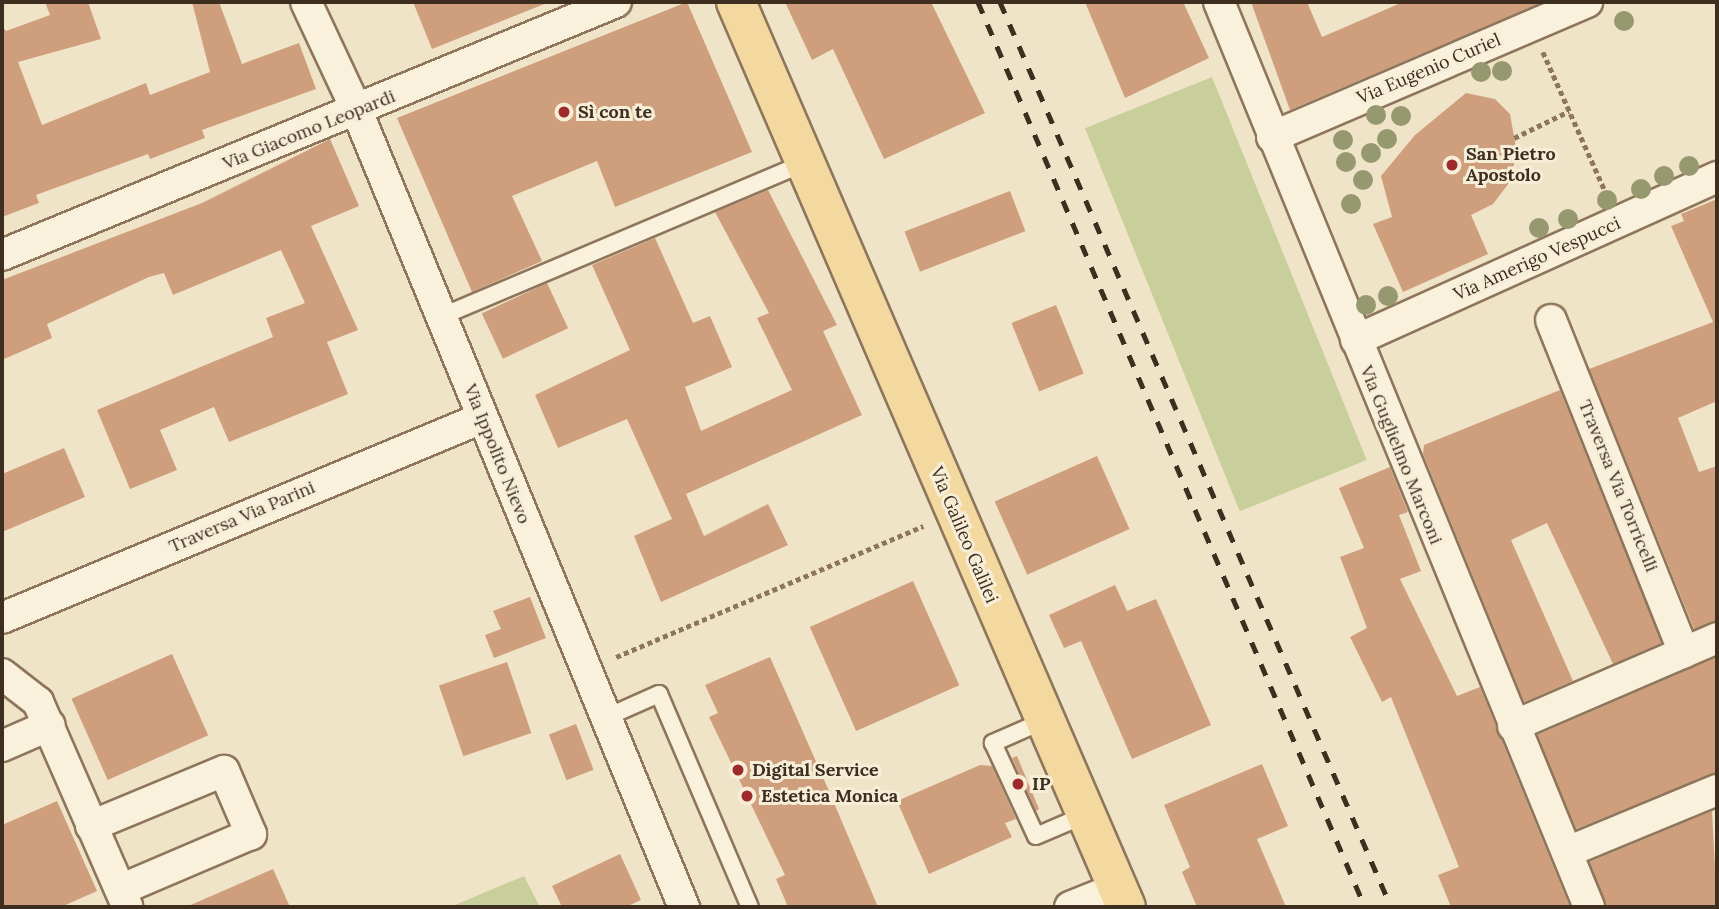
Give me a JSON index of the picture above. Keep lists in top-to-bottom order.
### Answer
{
  "streets": {
    "main road": ["Via Galileo Galilei"],
    "street": [
      "Via Eugenio Curiel",
      "Via Giacomo Leopardi",
      "Via Amerigo Vespucci",
      "Via Ippolito Nievo",
      "Via Guglielmo Marconi",
      "Traversa Via Torricelli",
      "Traversa Via Parini"
    ]
  },
  "crossings": [
    ["Via Eugenio Curiel", "Via Guglielmo Marconi"],
    ["Via Giacomo Leopardi", "Via Ippolito Nievo"],
    ["Via Amerigo Vespucci", "Via Guglielmo Marconi"],
    ["Via Ippolito Nievo", "Traversa Via Parini"]
  ],
  "places": [
    "Sì con te",
    "San Pietro Apostolo",
    "Digital Service",
    "IP",
    "Estetica Monica"
  ]
}
